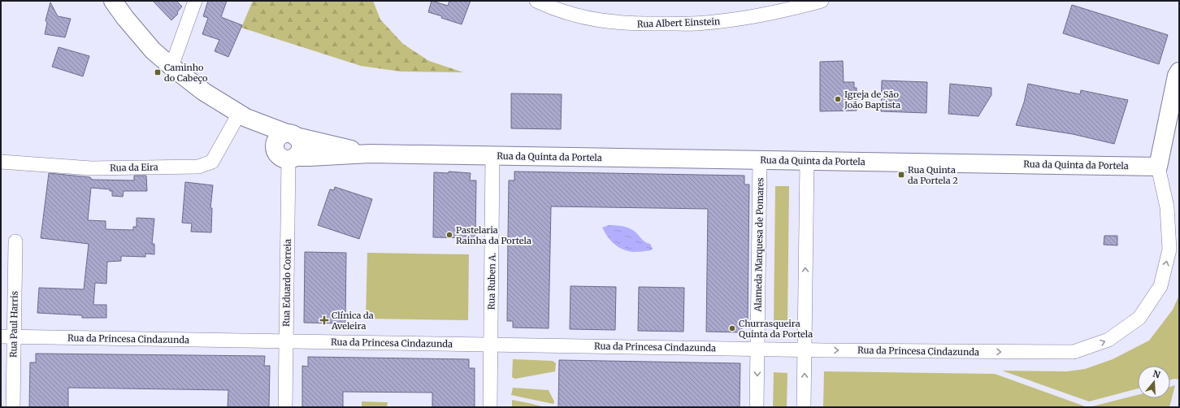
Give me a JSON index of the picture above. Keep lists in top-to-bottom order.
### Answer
{
  "streets": {
    "street": [
      "Rua Albert Einstein",
      "Rua da Quinta da Portela",
      "Rua da Eira",
      "Alameda Marquesa de Pomares",
      "Rua Ruben A.",
      "Rua Eduardo Correia",
      "Rua Paul Harris",
      "Rua da Princesa Cindazunda"
    ]
  },
  "crossings": [
    ["Rua da Quinta da Portela", "Alameda Marquesa de Pomares"],
    ["Rua da Quinta da Portela", "Rua Ruben A."],
    ["Rua da Quinta da Portela", "Rua Eduardo Correia"],
    ["Rua da Quinta da Portela", "Rua da Princesa Cindazunda"],
    ["Alameda Marquesa de Pomares", "Rua da Princesa Cindazunda"],
    ["Rua Ruben A.", "Rua da Princesa Cindazunda"],
    ["Rua Eduardo Correia", "Rua da Princesa Cindazunda"],
    ["Rua Paul Harris", "Rua da Princesa Cindazunda"]
  ],
  "places": {
    "transit": ["Caminho do Cabeço", "Rua Quinta da Portela 2"],
    "other": ["Igreja de São João Baptista", "Pastelaria Rainha da Portela", "Churrasqueira Quinta da Portela"],
    "health": ["Clínica da Aveleira"]
  },
  "north": "top"
}
